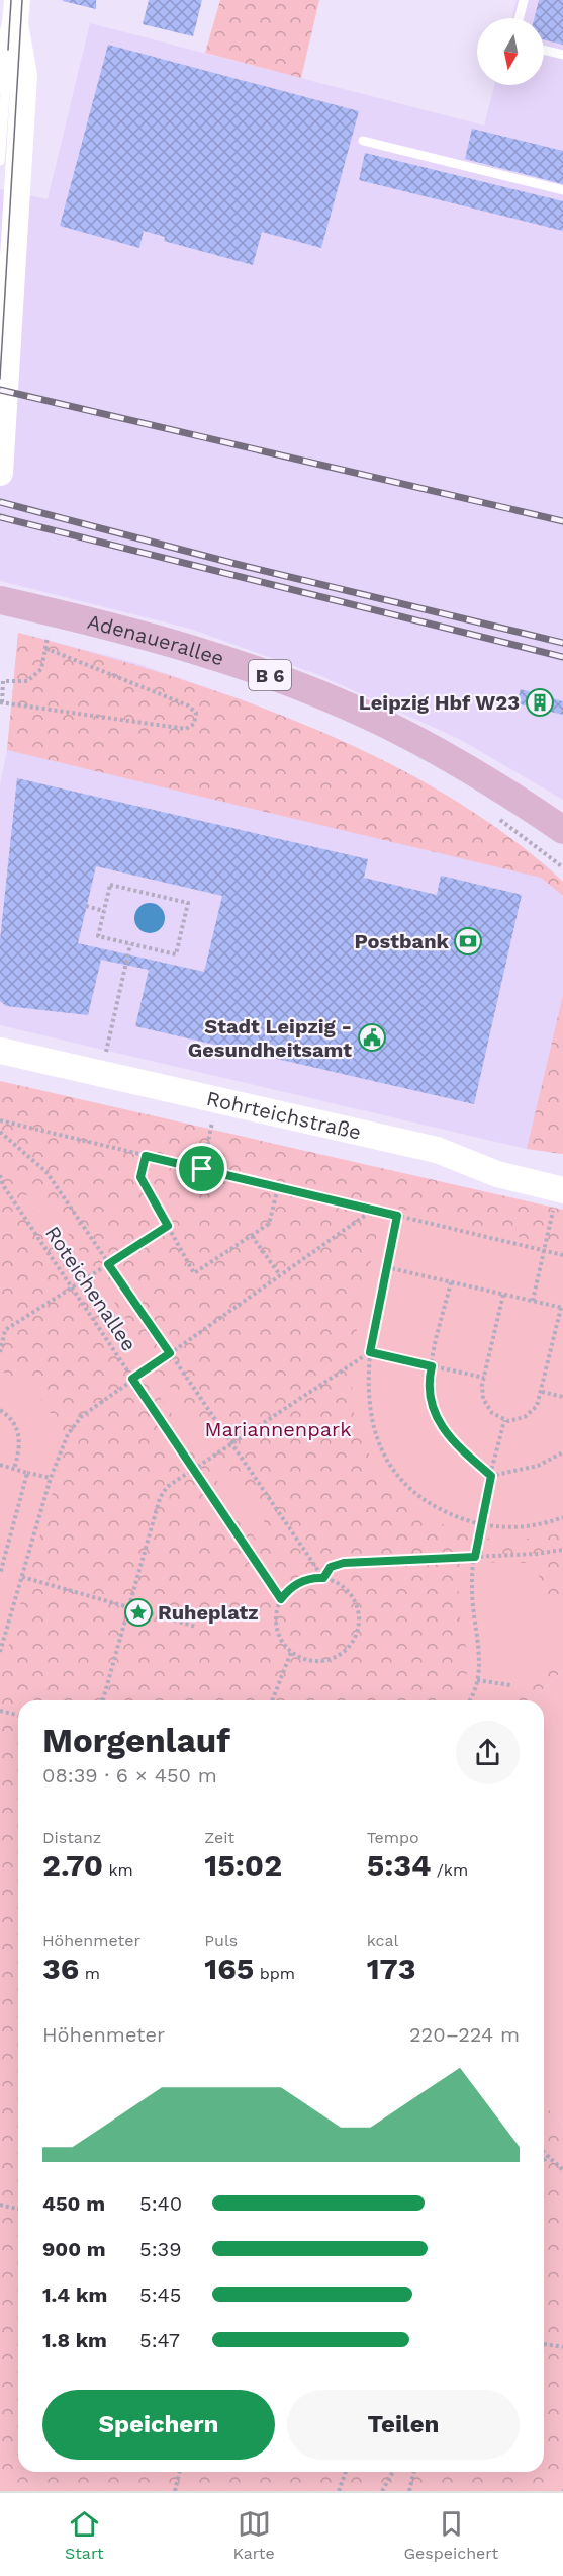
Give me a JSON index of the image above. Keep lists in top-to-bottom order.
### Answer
{
  "streets": {
    "main road": ["Adenauerallee", "B 6", "Rohrteichstraße"],
    "path": ["Roteichenallee"]
  },
  "parks": ["Mariannenpark"],
  "places": {
    "building": ["Leipzig Hbf W23"],
    "bank": ["Postbank"],
    "public building": ["Stadt Leipzig - Gesundheitsamt"],
    "place": ["Ruheplatz"]
  },
  "north": "bottom",
  "page": {
    "heading": ["Morgenlauf", "08:39 · 6 × 450 m"],
    "stats": [
      ["Distanz", "2.70 km"],
      ["Zeit", "15:02"],
      ["Tempo", "5:34 /km"],
      ["Höhenmeter", "36 m"],
      ["Puls", "165 bpm"],
      ["kcal", "173"]
    ],
    "chart": ["Höhenmeter", "220–224 m"],
    "list": [
      {
        "name": "450 m",
        "note": "5:40"
      },
      {
        "name": "900 m",
        "note": "5:39"
      },
      {
        "name": "1.4 km",
        "note": "5:45"
      },
      {
        "name": "1.8 km",
        "note": "5:47"
      }
    ],
    "buttons": ["Speichern", "Teilen"],
    "tabs": ["Start", "Karte", "Gespeichert"]
  }
}
